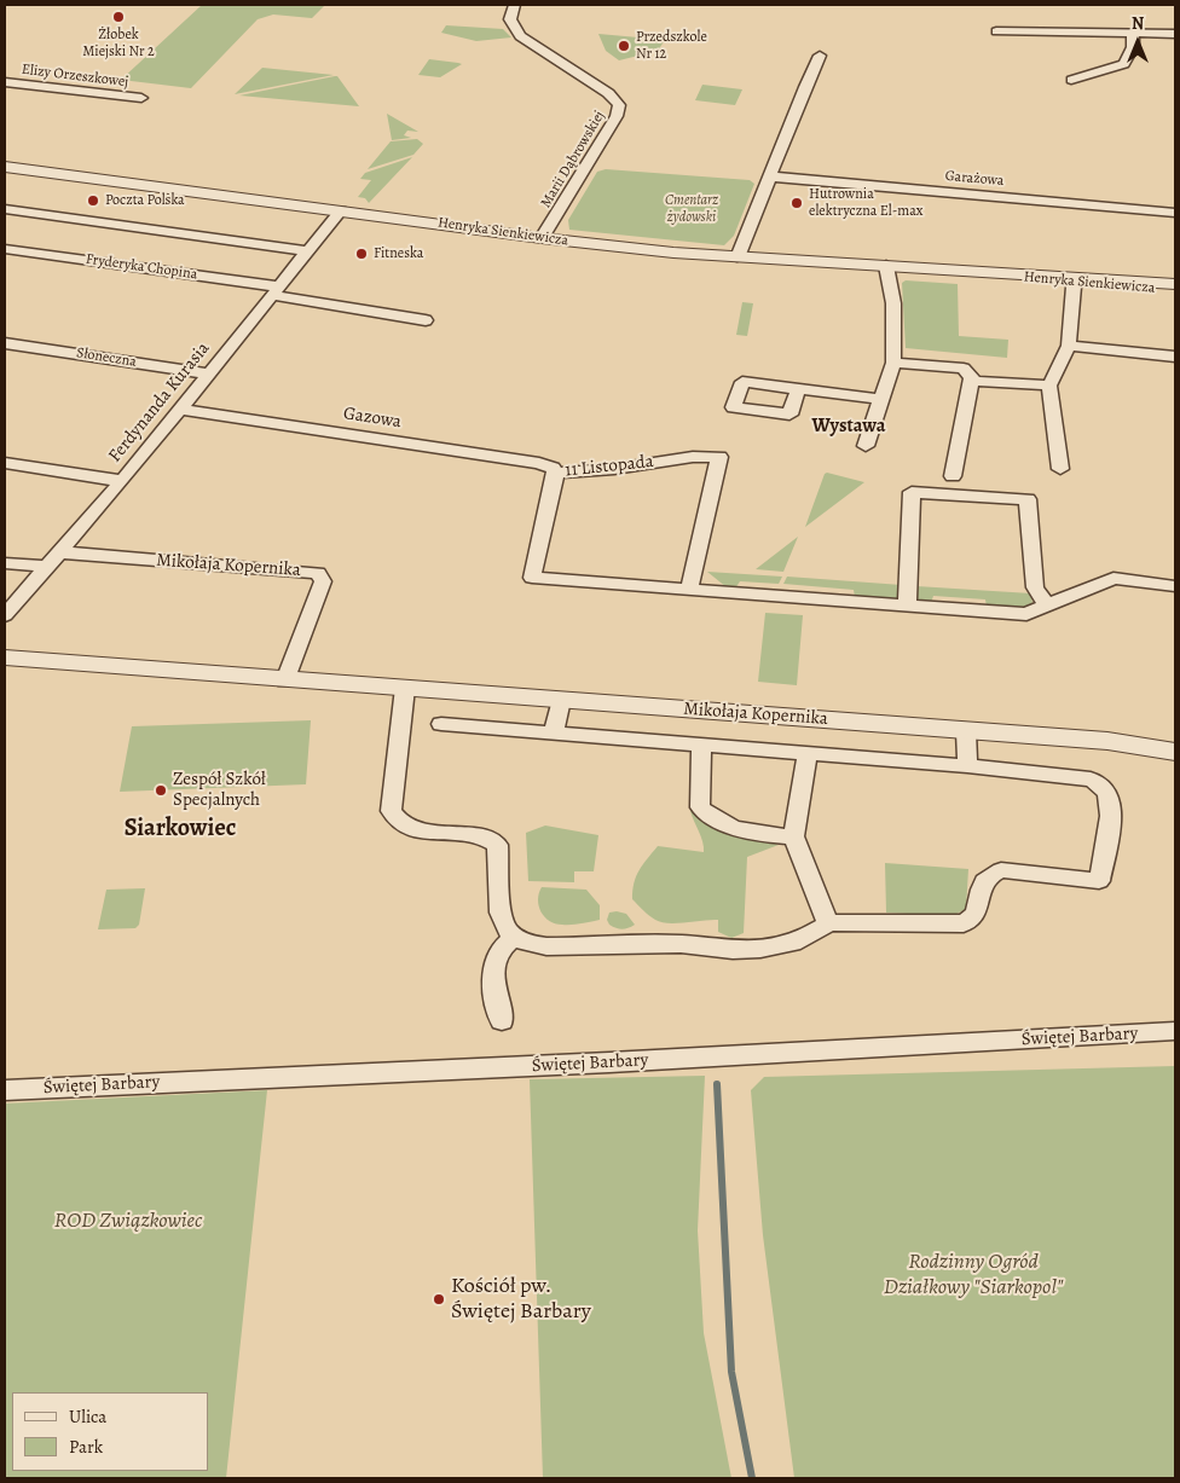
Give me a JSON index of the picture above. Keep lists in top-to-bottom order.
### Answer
{
  "streets": {
    "street": [
      "Elizy Orzeszkowej",
      "Marii Dąbrowskiej",
      "Garażowa",
      "Henryka Sienkiewicza",
      "Fryderyka Chopina",
      "Słoneczna",
      "Ferdynanda Kurasia",
      "Gazowa",
      "11 Listopada",
      "Mikołaja Kopernika",
      "Świętej Barbary"
    ]
  },
  "crossings": [
    ["Marii Dąbrowskiej", "Henryka Sienkiewicza"],
    ["Henryka Sienkiewicza", "Ferdynanda Kurasia"],
    ["Fryderyka Chopina", "Ferdynanda Kurasia"],
    ["Słoneczna", "Ferdynanda Kurasia"],
    ["Ferdynanda Kurasia", "Gazowa"],
    ["Ferdynanda Kurasia", "Mikołaja Kopernika"],
    ["Gazowa", "11 Listopada"]
  ],
  "districts": ["Wystawa", "Siarkowiec"],
  "parks": ["Cmentarz żydowski", "ROD Związkowiec", "Rodzinny Ogród Działkowy \"Siarkopol\""],
  "places": [
    "Żłobek Miejski Nr 2",
    "Przedszkole Nr 12",
    "Poczta Polska",
    "Hutrownia elektryczna El-max",
    "Fitneska",
    "Zespół Szkół Specjalnych",
    "Kościół pw. Świętej Barbary"
  ],
  "legend": ["Ulica", "Park"],
  "north": "top"
}
